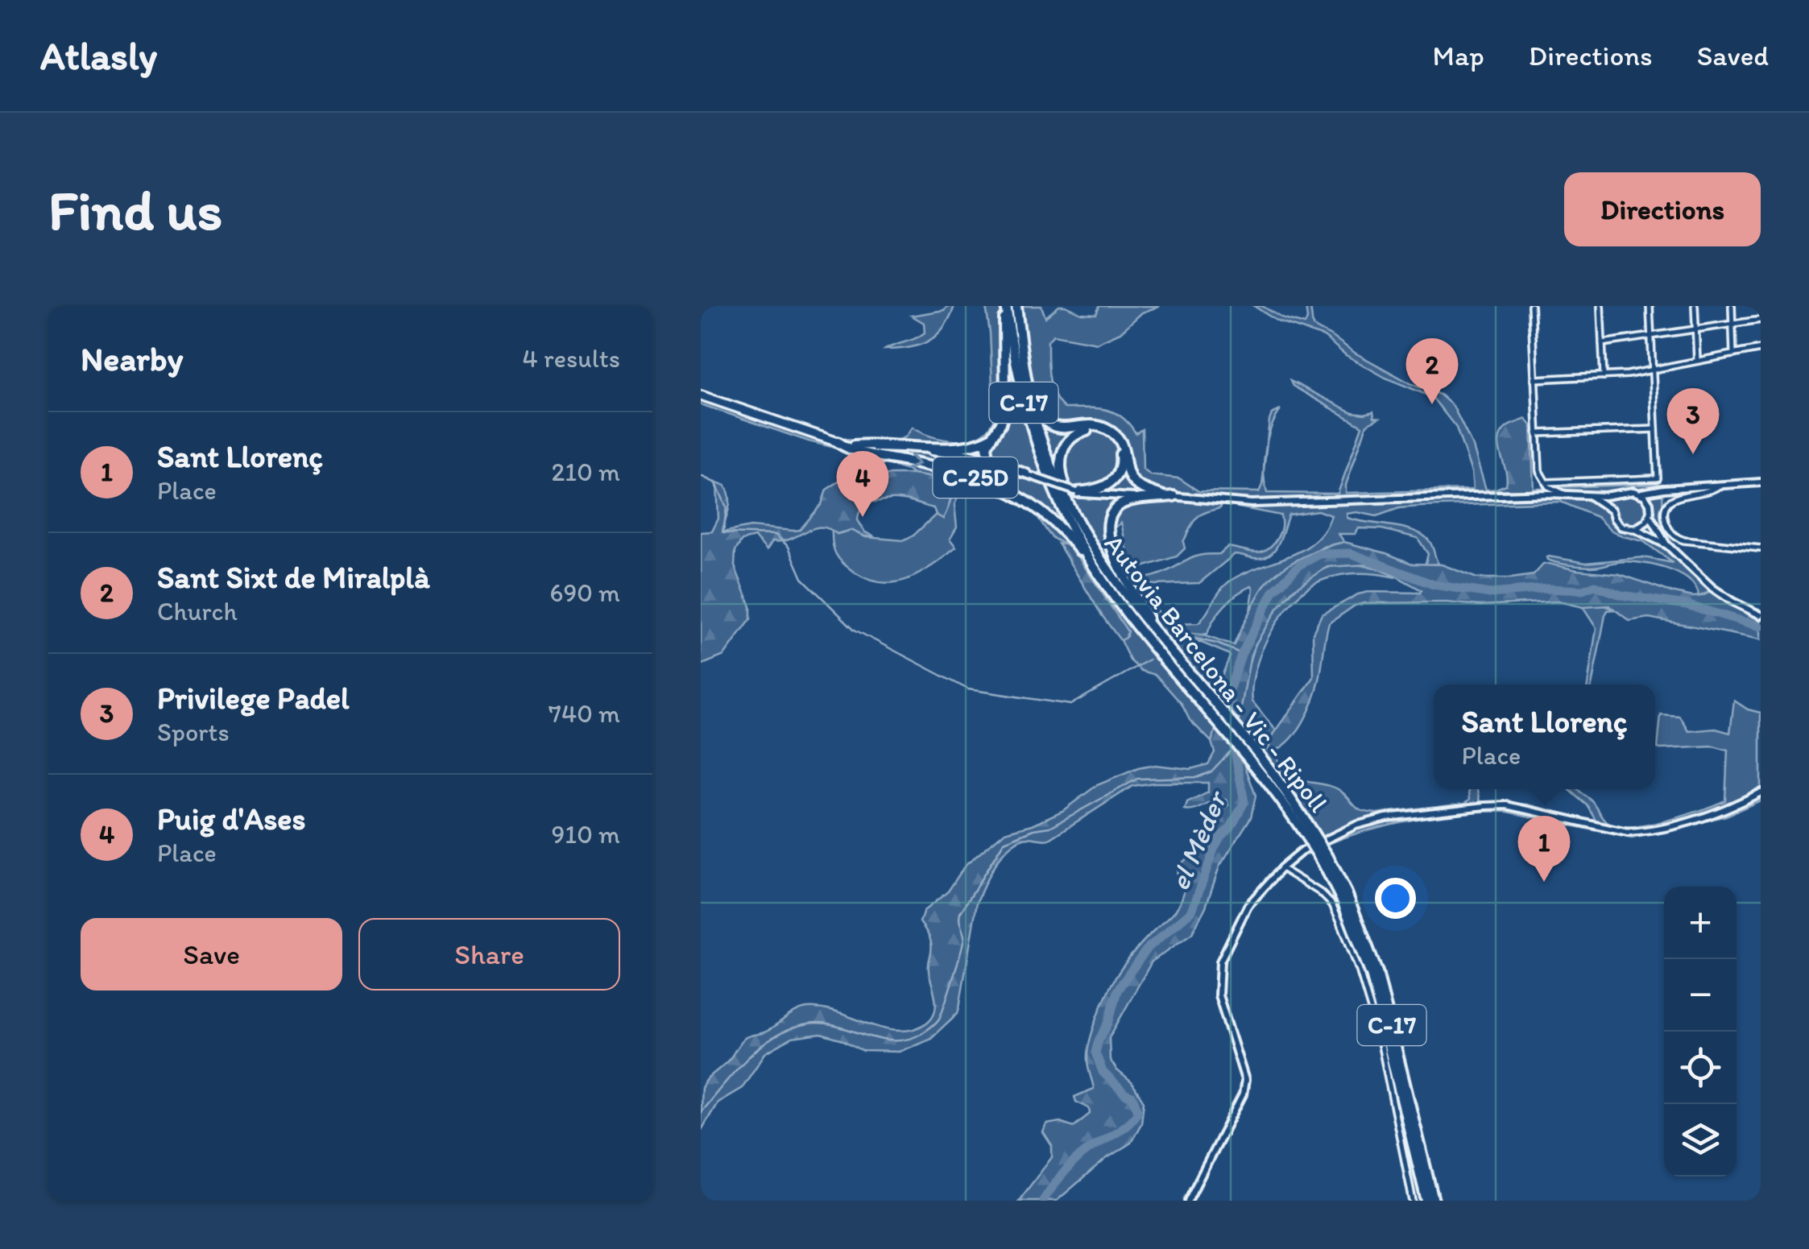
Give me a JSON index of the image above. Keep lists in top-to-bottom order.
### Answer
{
  "streets": {
    "highway": ["C-17", "C-25D", "Autovia Barcelona - Vic - Ripoll"]
  },
  "crossings": [
    ["C-25D", "Autovia Barcelona - Vic - Ripoll"]
  ],
  "water": ["el Mèder"],
  "page": {
    "header": "Atlasly",
    "nav": ["Map", "Directions", "Saved"],
    "buttons": [
      "Directions",
      ["Save", "Share"]
    ],
    "title": "Find us",
    "heading": ["Nearby", "4 results"],
    "pins": [
      "2",
      "3",
      "4",
      "1"
    ],
    "list": [
      {
        "mark": "1",
        "name": "Sant Llorenç",
        "note": "Place",
        "value": "210 m"
      },
      {
        "mark": "2",
        "name": "Sant Sixt de Miralplà",
        "note": "Church",
        "value": "690 m"
      },
      {
        "mark": "3",
        "name": "Privilege Padel",
        "note": "Sports",
        "value": "740 m"
      },
      {
        "mark": "4",
        "name": "Puig d'Ases",
        "note": "Place",
        "value": "910 m"
      }
    ],
    "popup": ["Sant Llorenç", "Place"],
    "map_buttons": ["+", "−"]
  }
}
